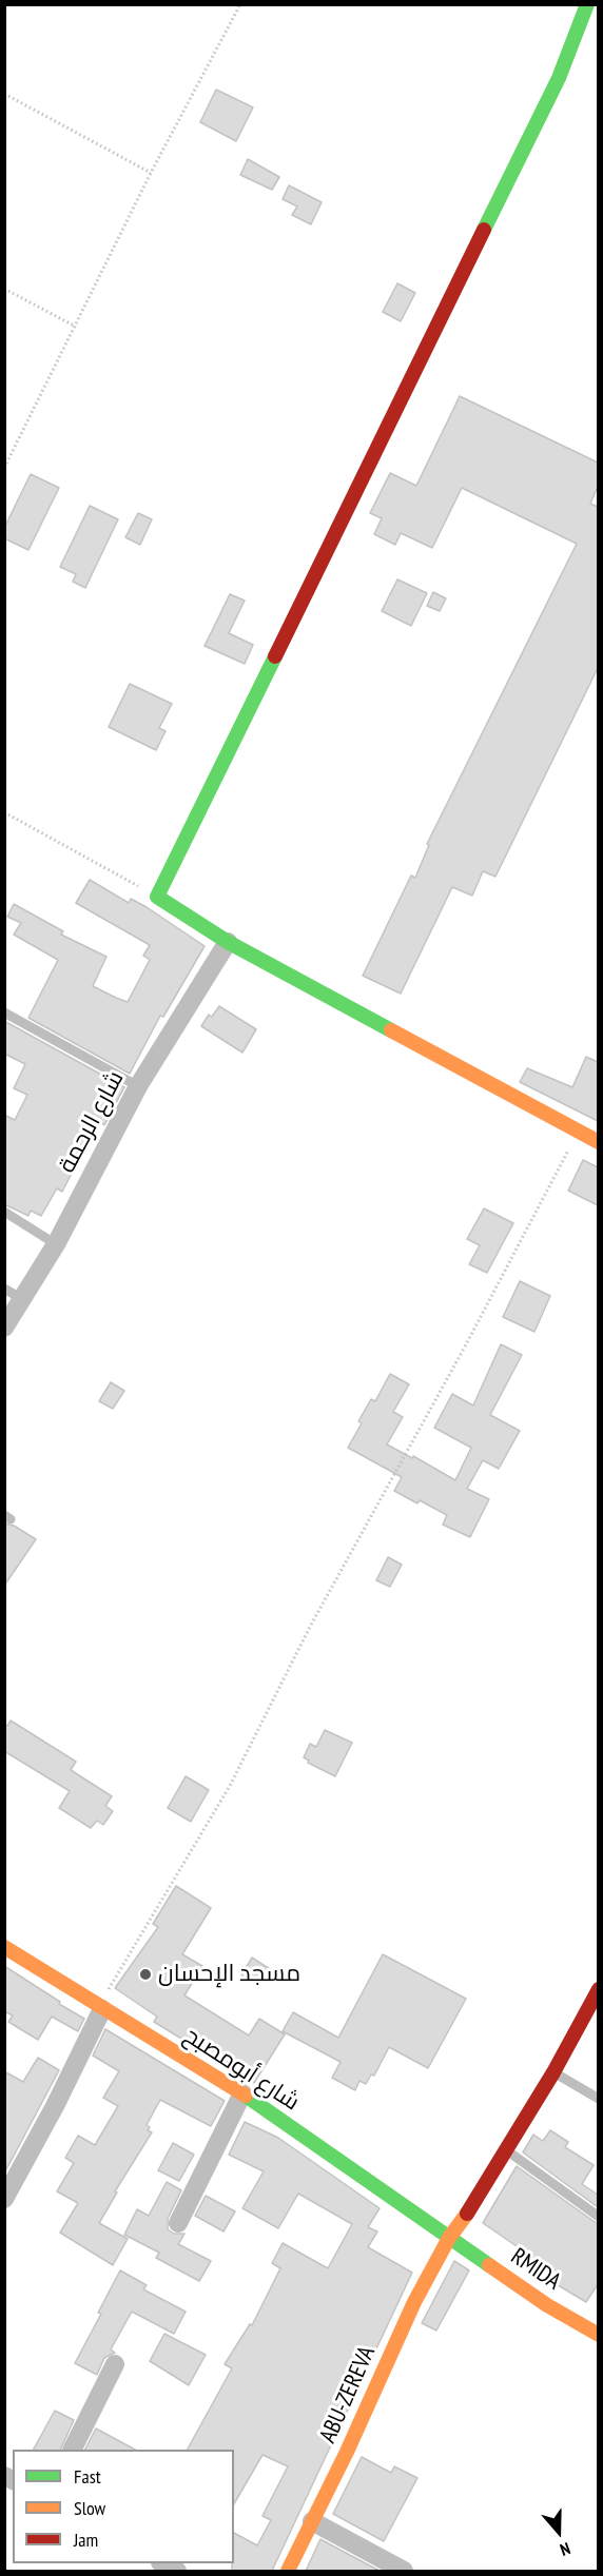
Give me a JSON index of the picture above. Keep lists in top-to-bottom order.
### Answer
{
  "streets": {
    "street": [
      "شارع الرحمة",
      "شارع أبومصبح",
      "RMIDA",
      "ABU-ZEREVA"
    ]
  },
  "crossings": [
    ["شارع أبومصبح", "RMIDA"],
    ["شارع أبومصبح", "ABU-ZEREVA"],
    ["RMIDA", "ABU-ZEREVA"]
  ],
  "places": ["مسجد الإحسان"],
  "legend": ["Fast", "Slow", "Jam"],
  "north": "bottom"
}
